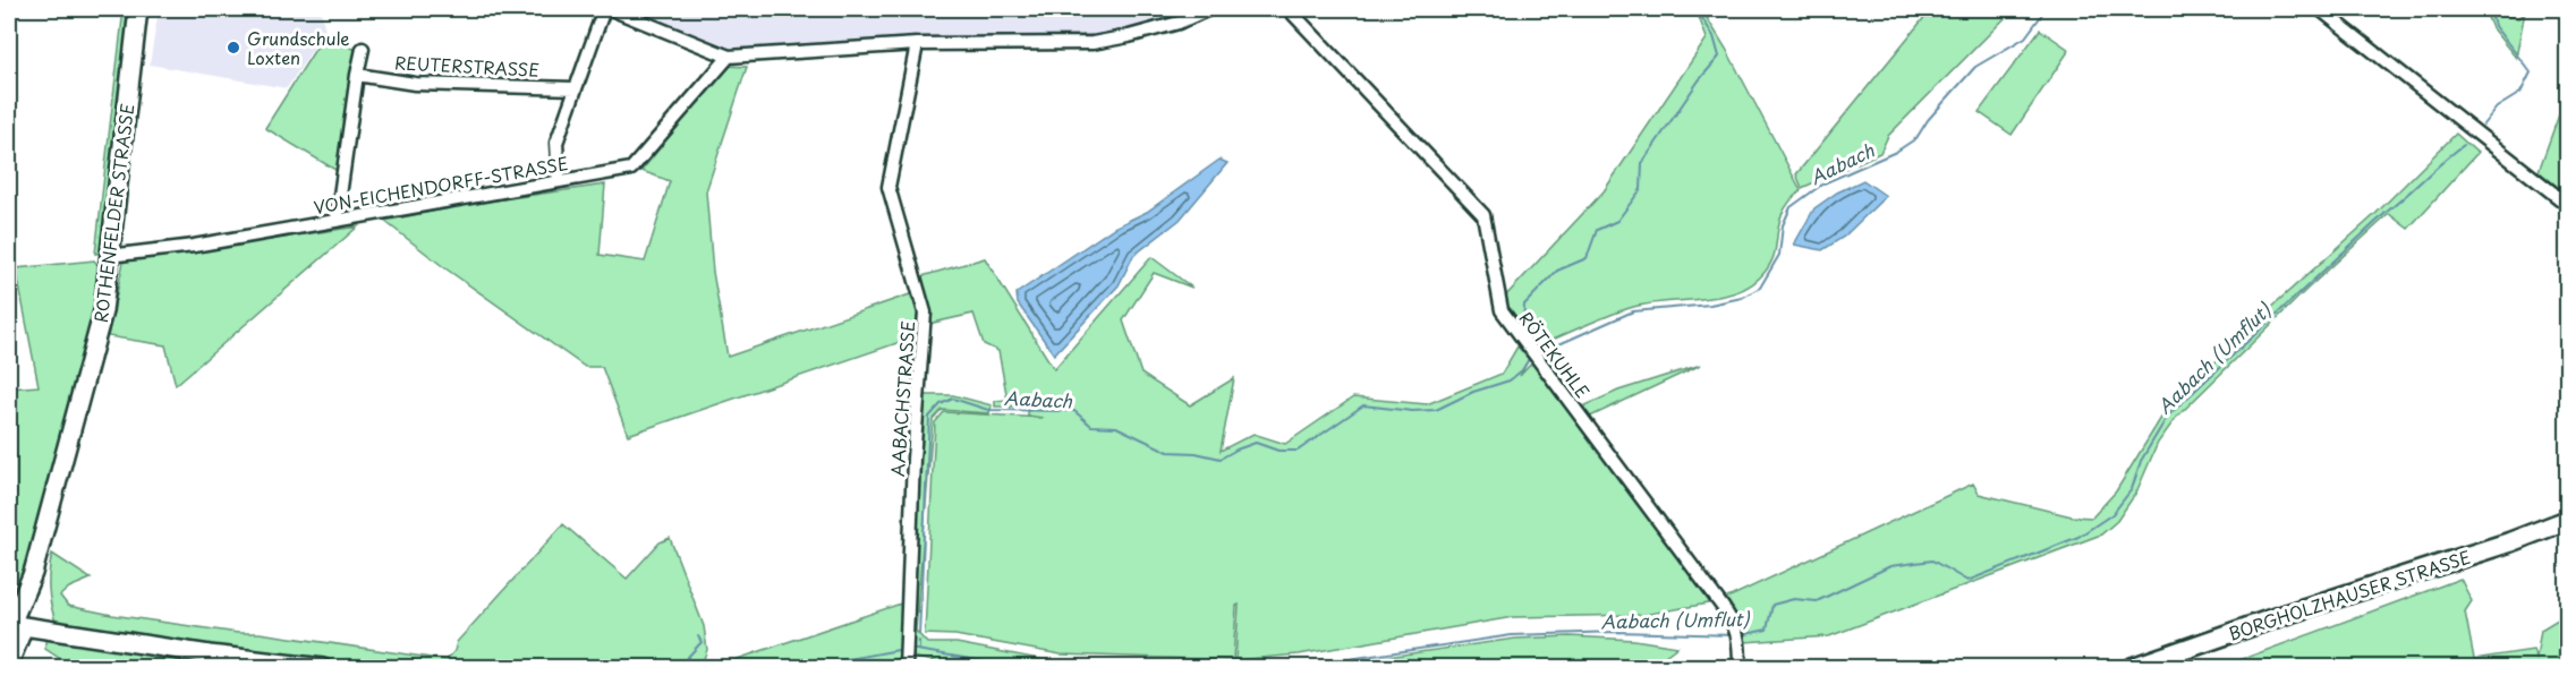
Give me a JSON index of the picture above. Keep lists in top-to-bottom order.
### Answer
{
  "streets": {
    "main road": ["BORGHOLZHAUSER STRASSE"],
    "street": [
      "REUTERSTRASSE",
      "VON-EICHENDORFF-STRASSE",
      "ROTHENFELDER STRASSE",
      "RÖTEKUHLE",
      "AABACHSTRASSE"
    ]
  },
  "crossings": [
    ["VON-EICHENDORFF-STRASSE", "ROTHENFELDER STRASSE"]
  ],
  "water": ["Aabach", "Aabach (Umflut)"],
  "places": ["Grundschule Loxten"]
}
